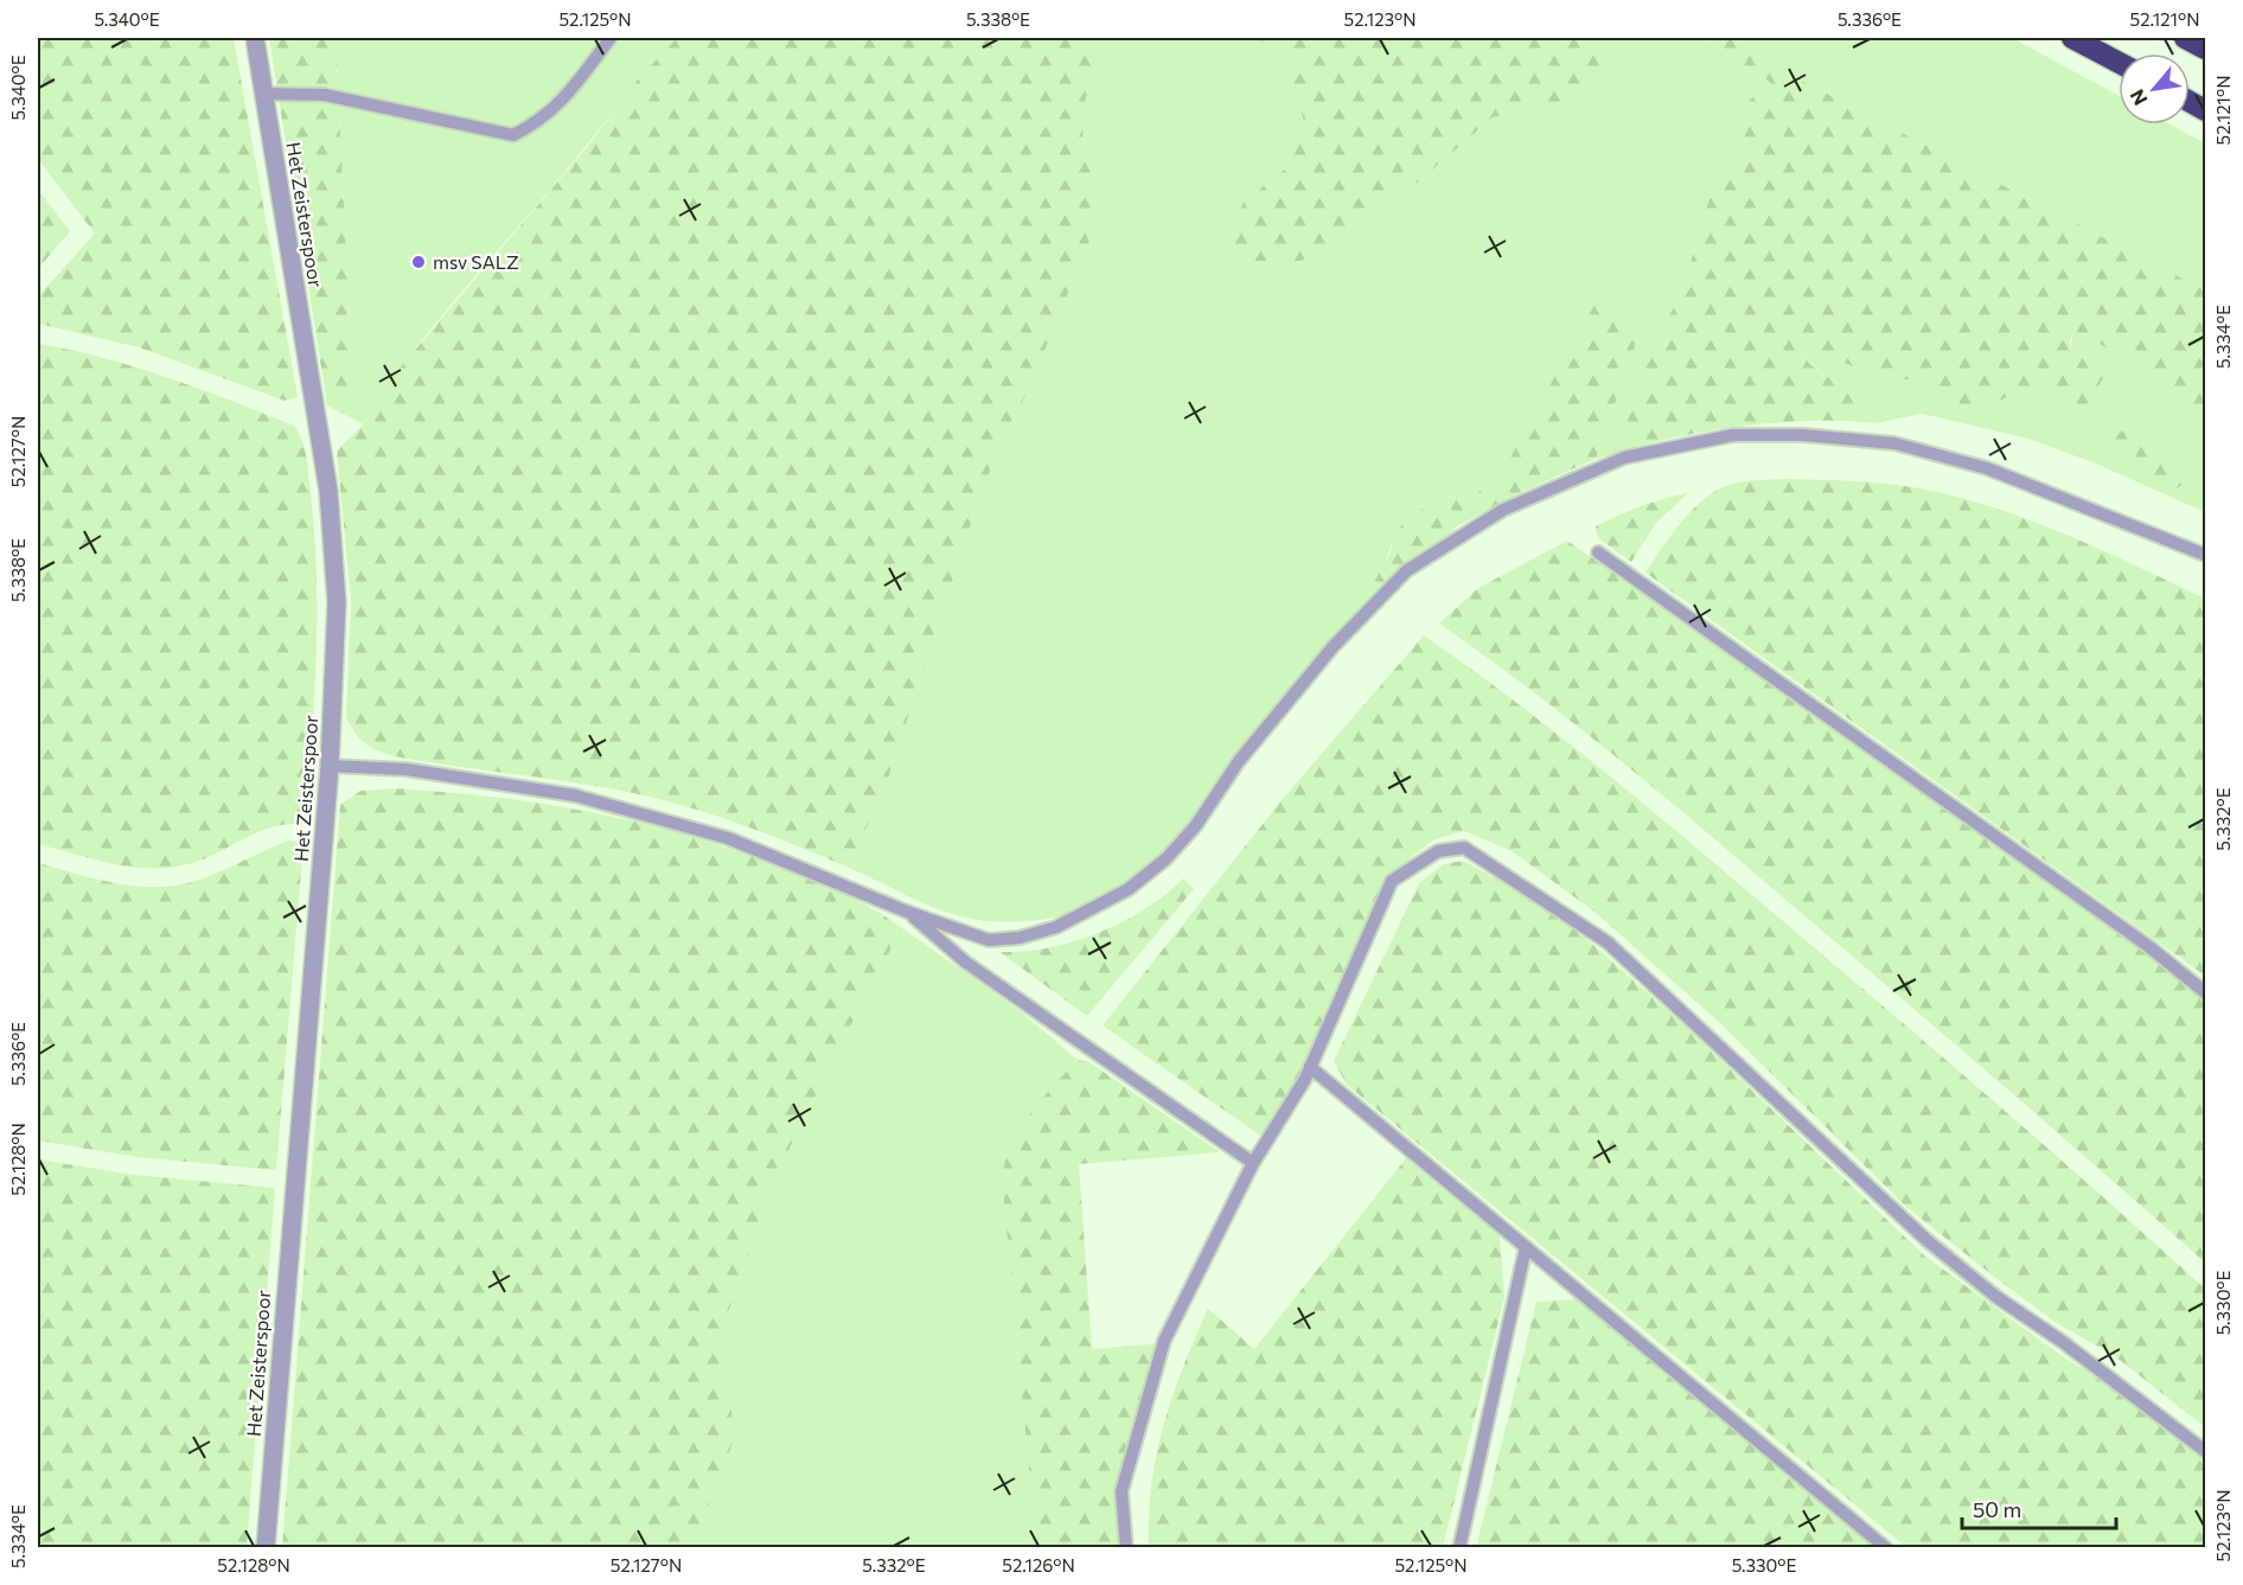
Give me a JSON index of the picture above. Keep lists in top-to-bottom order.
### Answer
{
  "streets": {
    "street": ["Het Zeisterspoor"]
  },
  "places": ["msv SALZ"],
  "scale_bar": "50 m",
  "north": "bottom left",
  "coordinates": [
    "5.340°E",
    "52.125°N",
    "5.338°E",
    "52.123°N",
    "5.336°E",
    "52.121°N",
    "5.334°E",
    "52.127°N",
    "5.332°E",
    "52.128°N",
    "5.330°E",
    "52.126°N"
  ]
}
